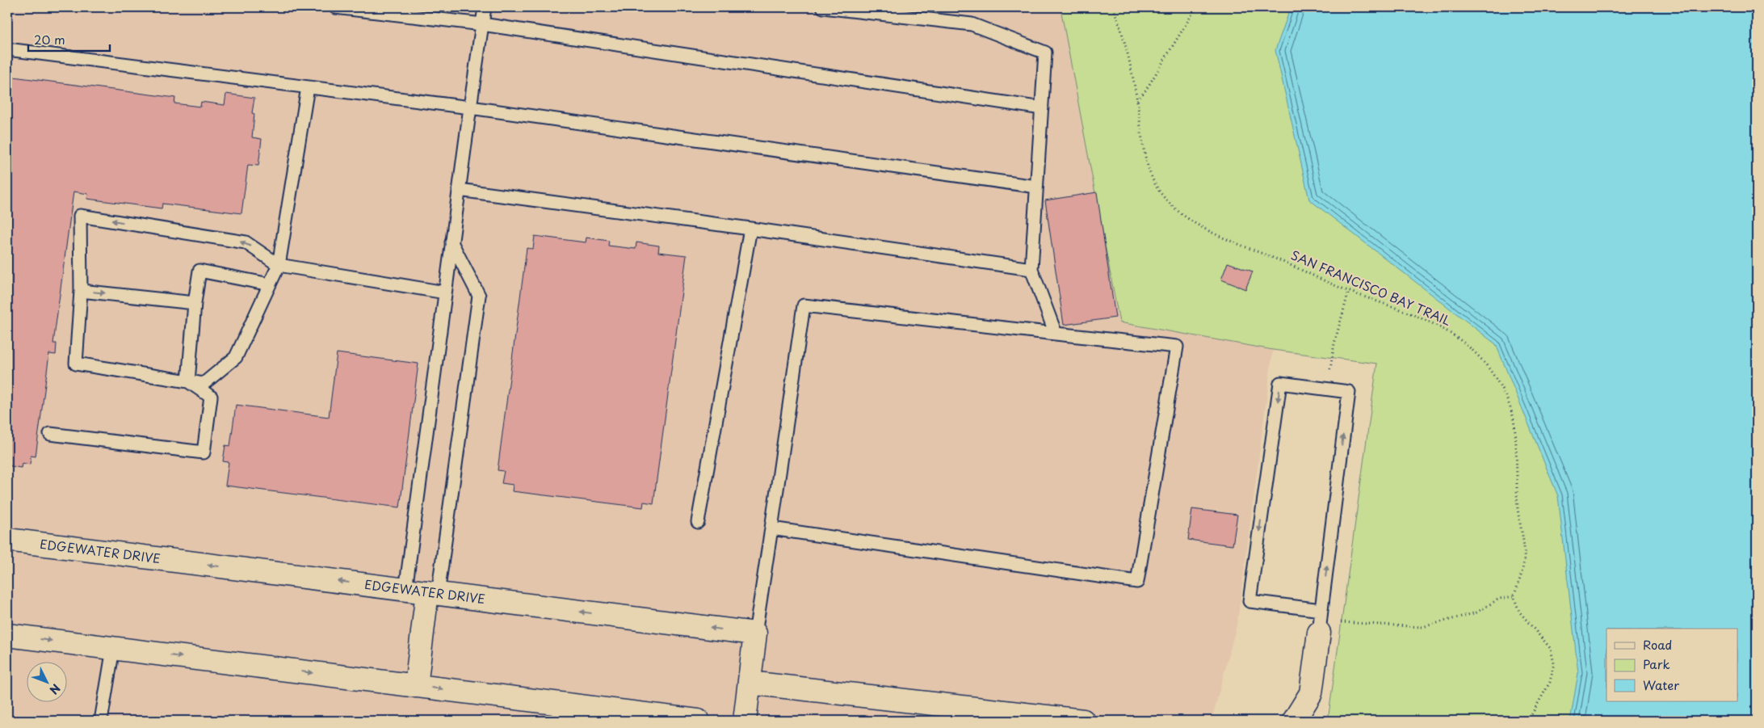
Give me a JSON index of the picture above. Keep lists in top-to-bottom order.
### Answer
{
  "streets": {
    "street": ["EDGEWATER DRIVE"],
    "path": ["SAN FRANCISCO BAY TRAIL"]
  },
  "legend": ["Road", "Park", "Water"],
  "scale_bar": "20 m",
  "north": "bottom right"
}
